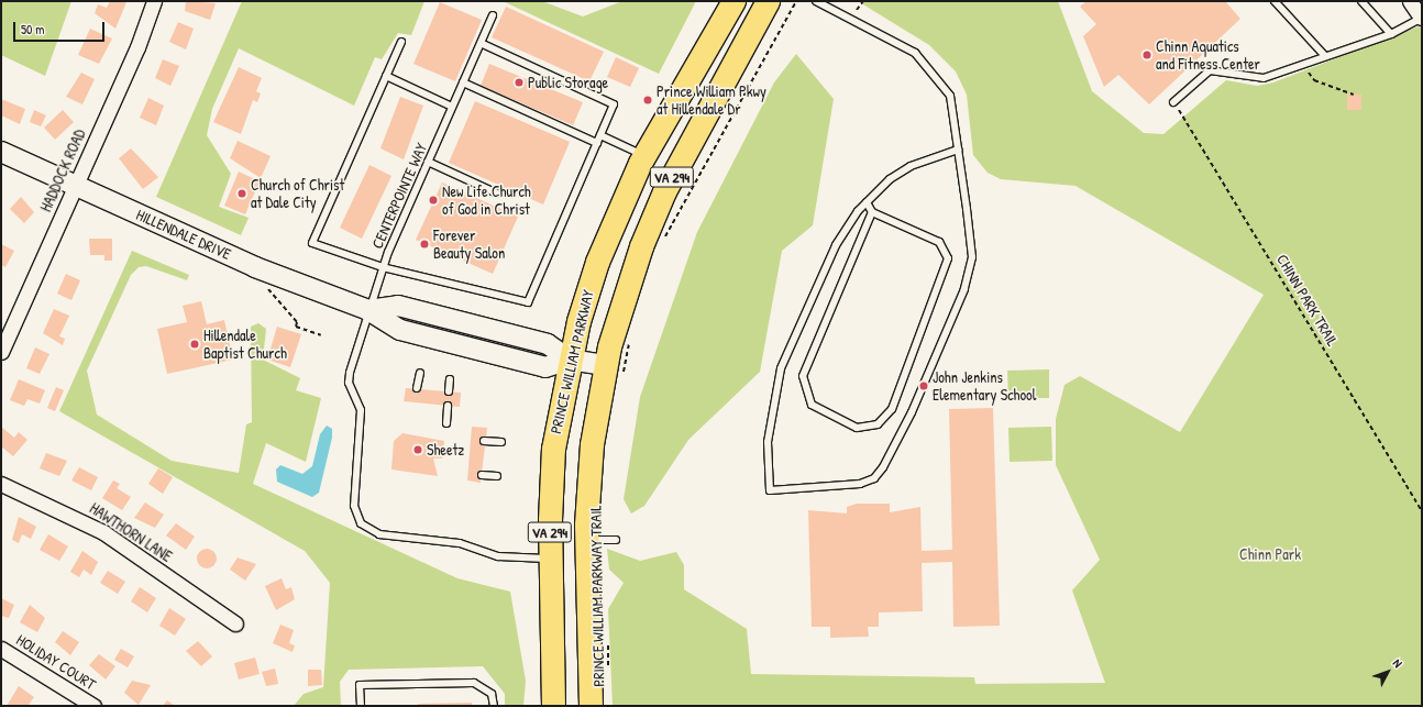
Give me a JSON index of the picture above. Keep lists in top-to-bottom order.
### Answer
{
  "streets": {
    "highway": ["VA 294", "PRINCE WILLIAM PARKWAY"],
    "main road": ["HILLENDALE DRIVE"],
    "street": ["HADDOCK ROAD", "HAWTHORN LANE", "HOLIDAY COURT"],
    "lane": ["CENTERPOINTE WAY"],
    "path": ["CHINN PARK TRAIL", "PRINCE WILLIAM PARKWAY TRAIL"]
  },
  "crossings": [
    ["HADDOCK ROAD", "HILLENDALE DRIVE"],
    ["VA 294", "HILLENDALE DRIVE"],
    ["CENTERPOINTE WAY", "HILLENDALE DRIVE"],
    ["CENTERPOINTE WAY", "PRINCE WILLIAM PARKWAY"],
    ["HILLENDALE DRIVE", "PRINCE WILLIAM PARKWAY"]
  ],
  "parks": ["Chinn Park"],
  "places": [
    "Chinn Aquatics and Fitness Center",
    "Public Storage",
    "Prince William Pkwy at Hillendale Dr",
    "Church of Christ at Dale City",
    "New Life Church of God in Christ",
    "Forever Beauty Salon",
    "Hillendale Baptist Church",
    "John Jenkins Elementary School",
    "Sheetz"
  ],
  "scale_bar": "50 m",
  "north": "top right"
}
